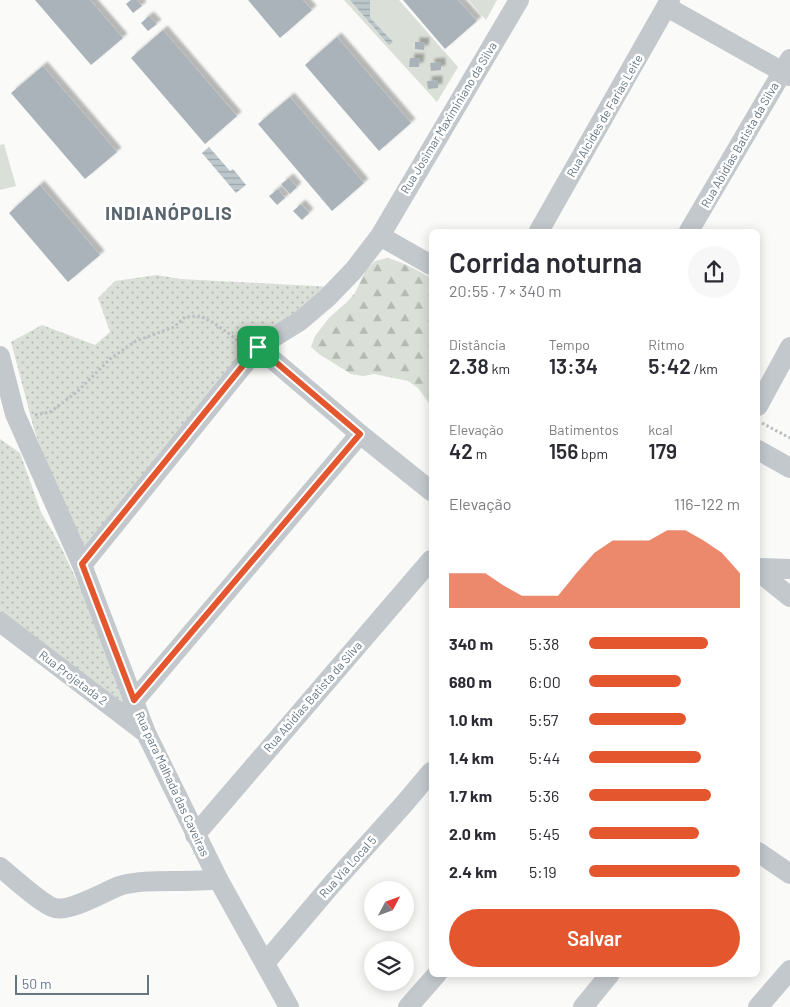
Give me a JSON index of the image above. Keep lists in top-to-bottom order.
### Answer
{
  "streets": {
    "street": [
      "Rua Alcides de Farias Leite",
      "Rua Josimar Maximiniano da Silva",
      "Rua Abidias Batista da Silva",
      "Rua Projetada 2",
      "Rua para Malhada das Caveiras",
      "Rua Via Local 5"
    ]
  },
  "crossings": [
    ["Rua Josimar Maximiniano da Silva", "Rua para Malhada das Caveiras"],
    ["Rua Abidias Batista da Silva", "Rua para Malhada das Caveiras"],
    ["Rua Projetada 2", "Rua para Malhada das Caveiras"],
    ["Rua para Malhada das Caveiras", "Rua Via Local 5"]
  ],
  "districts": ["INDIANÓPOLIS"],
  "scale_bar": "50 m",
  "north": "top right",
  "page": {
    "heading": ["Corrida noturna", "20:55 · 7 × 340 m"],
    "stats": [
      ["Distância", "2.38 km"],
      ["Tempo", "13:34"],
      ["Ritmo", "5:42 /km"],
      ["Elevação", "42 m"],
      ["Batimentos", "156 bpm"],
      ["kcal", "179"]
    ],
    "chart": ["Elevação", "116–122 m"],
    "list": [
      {
        "name": "340 m",
        "note": "5:38"
      },
      {
        "name": "680 m",
        "note": "6:00"
      },
      {
        "name": "1.0 km",
        "note": "5:57"
      },
      {
        "name": "1.4 km",
        "note": "5:44"
      },
      {
        "name": "1.7 km",
        "note": "5:36"
      },
      {
        "name": "2.0 km",
        "note": "5:45"
      },
      {
        "name": "2.4 km",
        "note": "5:19"
      }
    ],
    "buttons": "Salvar",
    "scale": "50 m"
  }
}
